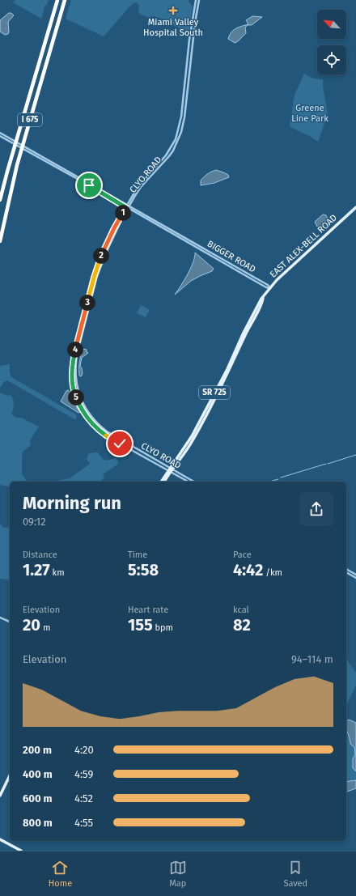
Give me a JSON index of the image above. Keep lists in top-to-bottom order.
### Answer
{
  "streets": {
    "highway": ["I 675"],
    "main road": ["EAST ALEX-BELL ROAD", "SR 725"],
    "street": ["CLYO ROAD", "BIGGER ROAD"]
  },
  "crossings": [
    ["CLYO ROAD", "EAST ALEX-BELL ROAD"],
    ["CLYO ROAD", "BIGGER ROAD"],
    ["CLYO ROAD", "SR 725"],
    ["EAST ALEX-BELL ROAD", "BIGGER ROAD"],
    ["EAST ALEX-BELL ROAD", "SR 725"]
  ],
  "parks": ["Greene Line Park"],
  "places": {
    "health": ["Miami Valley Hospital South"]
  },
  "north": "top left",
  "page": {
    "pins": [
      "1",
      "2",
      "3",
      "4",
      "5"
    ],
    "heading": ["Morning run", "09:12"],
    "stats": [
      ["Distance", "1.27 km"],
      ["Time", "5:58"],
      ["Pace", "4:42 /km"],
      ["Elevation", "20 m"],
      ["Heart rate", "155 bpm"],
      ["kcal", "82"]
    ],
    "chart": ["Elevation", "94–114 m"],
    "list": [
      {
        "name": "200 m",
        "note": "4:20"
      },
      {
        "name": "400 m",
        "note": "4:59"
      },
      {
        "name": "600 m",
        "note": "4:52"
      },
      {
        "name": "800 m",
        "note": "4:55"
      }
    ],
    "tabs": ["Home", "Map", "Saved"]
  }
}
